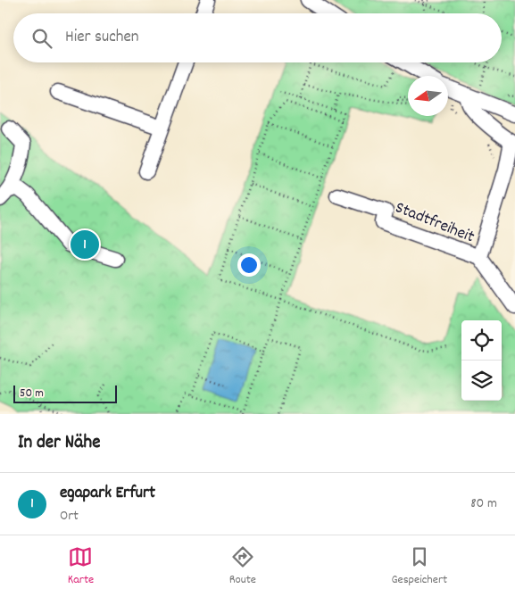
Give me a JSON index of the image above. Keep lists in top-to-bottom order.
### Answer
{
  "streets": {
    "street": ["Stadtfreiheit"]
  },
  "scale_bar": "50 m",
  "north": "left",
  "page": {
    "search": "Hier suchen",
    "pins": "1",
    "scale": "50 m",
    "heading": "In der Nähe",
    "list": [
      {
        "mark": "1",
        "name": "egapark Erfurt",
        "note": "Ort",
        "value": "80 m"
      }
    ],
    "nav": ["Karte", "Route", "Gespeichert"]
  }
}
